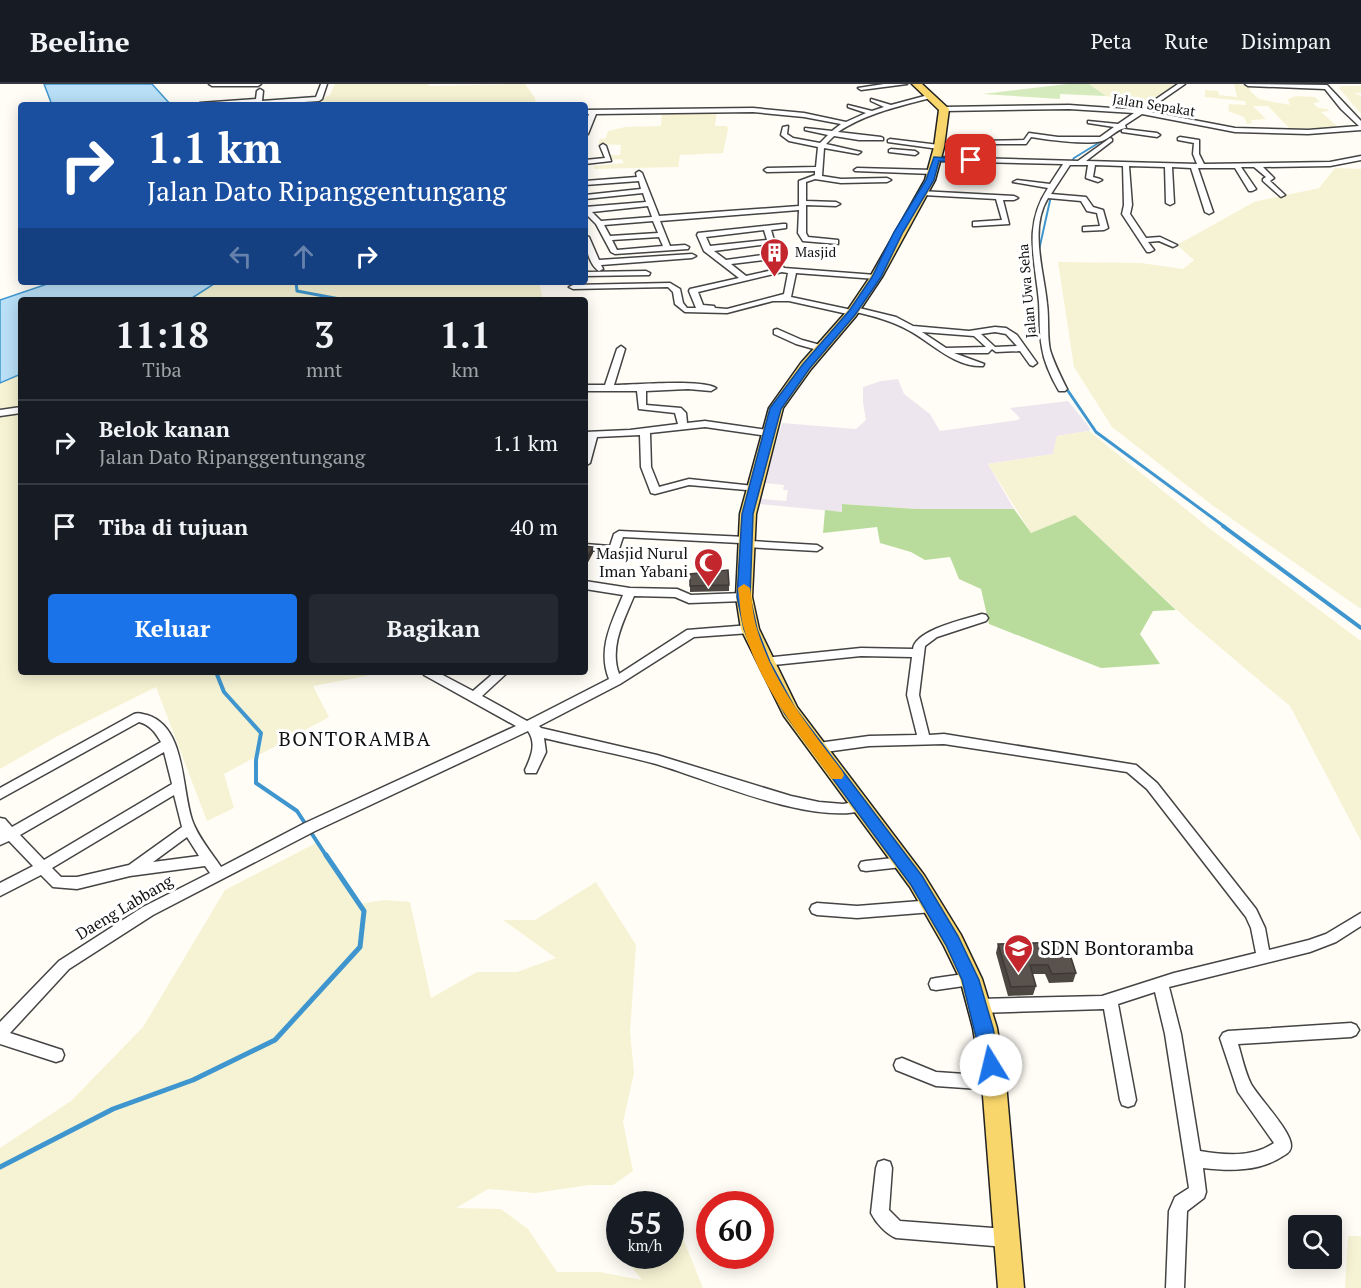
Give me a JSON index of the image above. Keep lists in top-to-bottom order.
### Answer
{
  "streets": {
    "street": ["Jalan Sepakat", "Jalan Uwa Seha", "Daeng Labbang"]
  },
  "districts": ["BONTORAMBA"],
  "places": {
    "building": ["Masjid"],
    "mosque": ["Masjid Nurul Iman Yabani"],
    "school or university": ["SDN Bontoramba"]
  },
  "page": {
    "header": "Beeline",
    "nav": ["Peta", "Rute", "Disimpan"],
    "turn": ["1.1 km", "Jalan Dato Ripanggentungang"],
    "eta": [
      "11:18",
      "Tiba",
      "3",
      "mnt",
      "1.1",
      "km"
    ],
    "list": [
      {
        "name": "Belok kanan",
        "note": "Jalan Dato Ripanggentungang",
        "value": "1.1 km"
      },
      {
        "name": "Tiba di tujuan",
        "value": "40 m"
      }
    ],
    "buttons": ["Keluar", "Bagikan"],
    "speed": "55 km/h",
    "limit": "60"
  }
}
